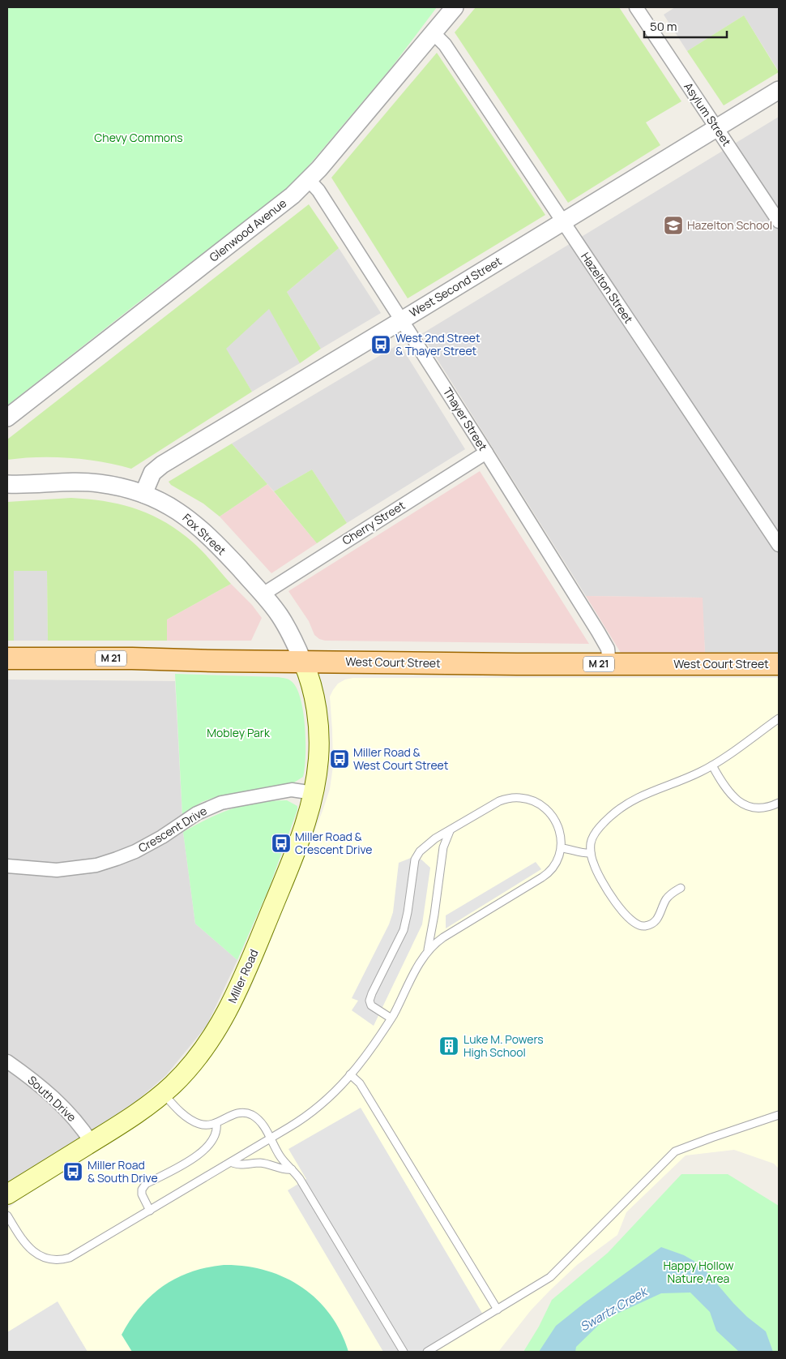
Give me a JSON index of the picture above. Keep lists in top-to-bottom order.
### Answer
{
  "streets": {
    "main road": ["M 21", "West Court Street", "Miller Road"],
    "street": [
      "Asylum Street",
      "Glenwood Avenue",
      "West Second Street",
      "Hazelton Street",
      "Thayer Street",
      "Cherry Street",
      "Fox Street",
      "Crescent Drive",
      "South Drive"
    ]
  },
  "crossings": [
    ["Asylum Street", "West Second Street"],
    ["Glenwood Avenue", "Hazelton Street"],
    ["Glenwood Avenue", "Thayer Street"],
    ["West Second Street", "Hazelton Street"],
    ["West Second Street", "Thayer Street"],
    ["West Second Street", "Fox Street"],
    ["Thayer Street", "Cherry Street"],
    ["Thayer Street", "West Court Street"],
    ["Cherry Street", "Fox Street"],
    ["Fox Street", "West Court Street"],
    ["Fox Street", "Miller Road"],
    ["West Court Street", "Miller Road"],
    ["Crescent Drive", "Miller Road"],
    ["Miller Road", "South Drive"]
  ],
  "water": ["Swartz Creek"],
  "parks": ["Chevy Commons", "Mobley Park", "Happy Hollow Nature Area"],
  "places": {
    "school or university": ["Hazelton School"],
    "bus stop": [
      "West 2nd Street & Thayer Street",
      "Miller Road & West Court Street",
      "Miller Road & Crescent Drive",
      "Miller Road & South Drive"
    ],
    "building": ["Luke M. Powers High School"]
  },
  "scale_bar": "50 m"
}
